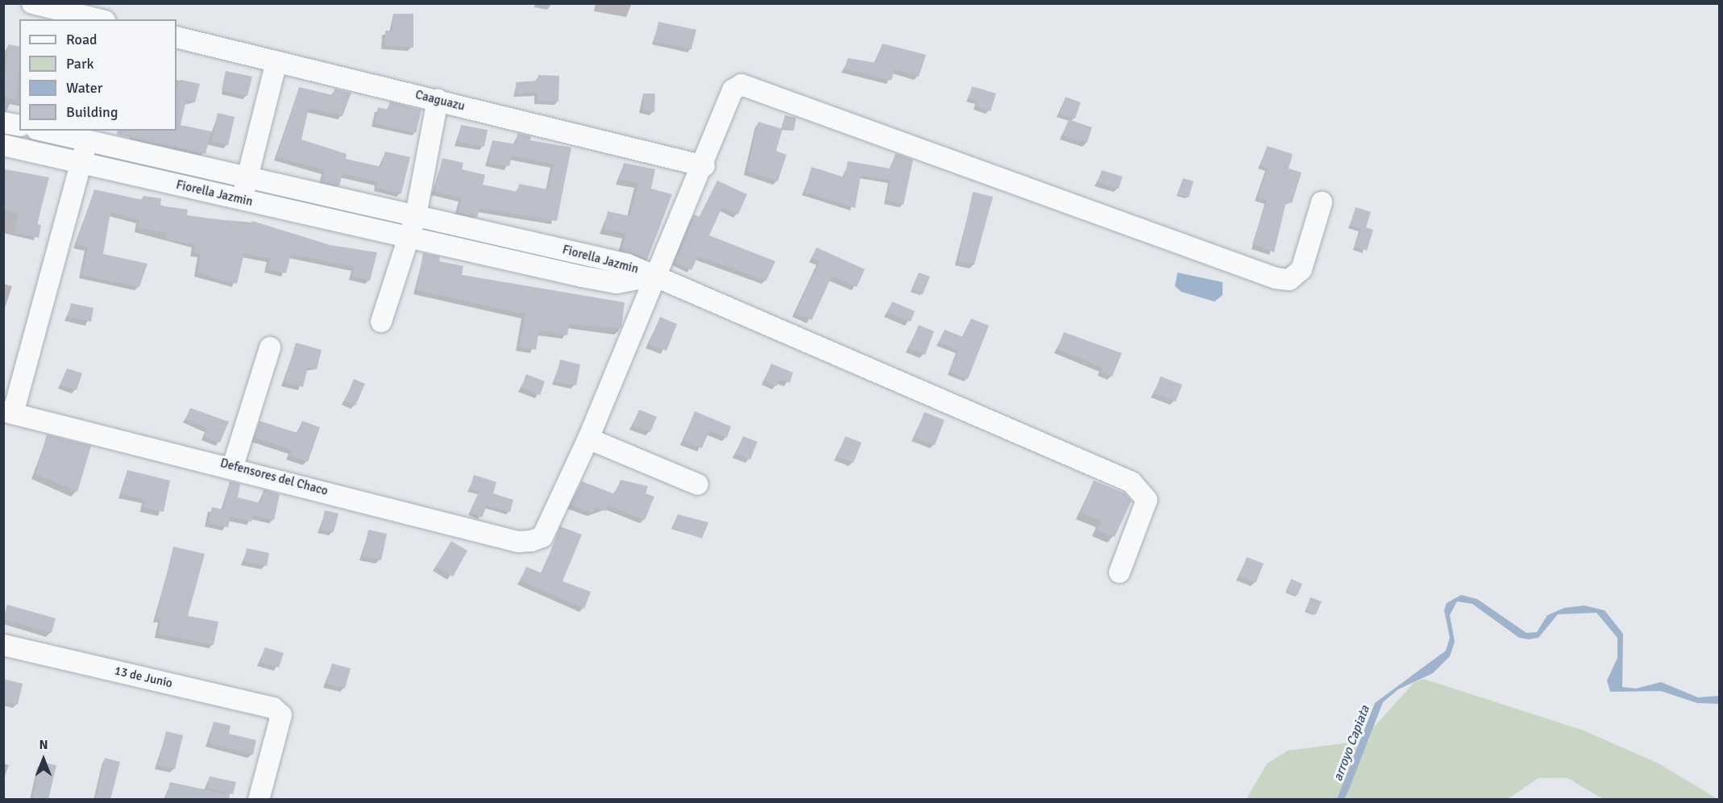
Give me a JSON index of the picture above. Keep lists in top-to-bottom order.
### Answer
{
  "streets": {
    "street": [
      "Caaguazu",
      "Fiorella Jazmin",
      "Defensores del Chaco",
      "13 de Junio"
    ]
  },
  "water": ["arroyo Capiata"],
  "legend": [
    "Road",
    "Park",
    "Water",
    "Building"
  ],
  "north": "top"
}
